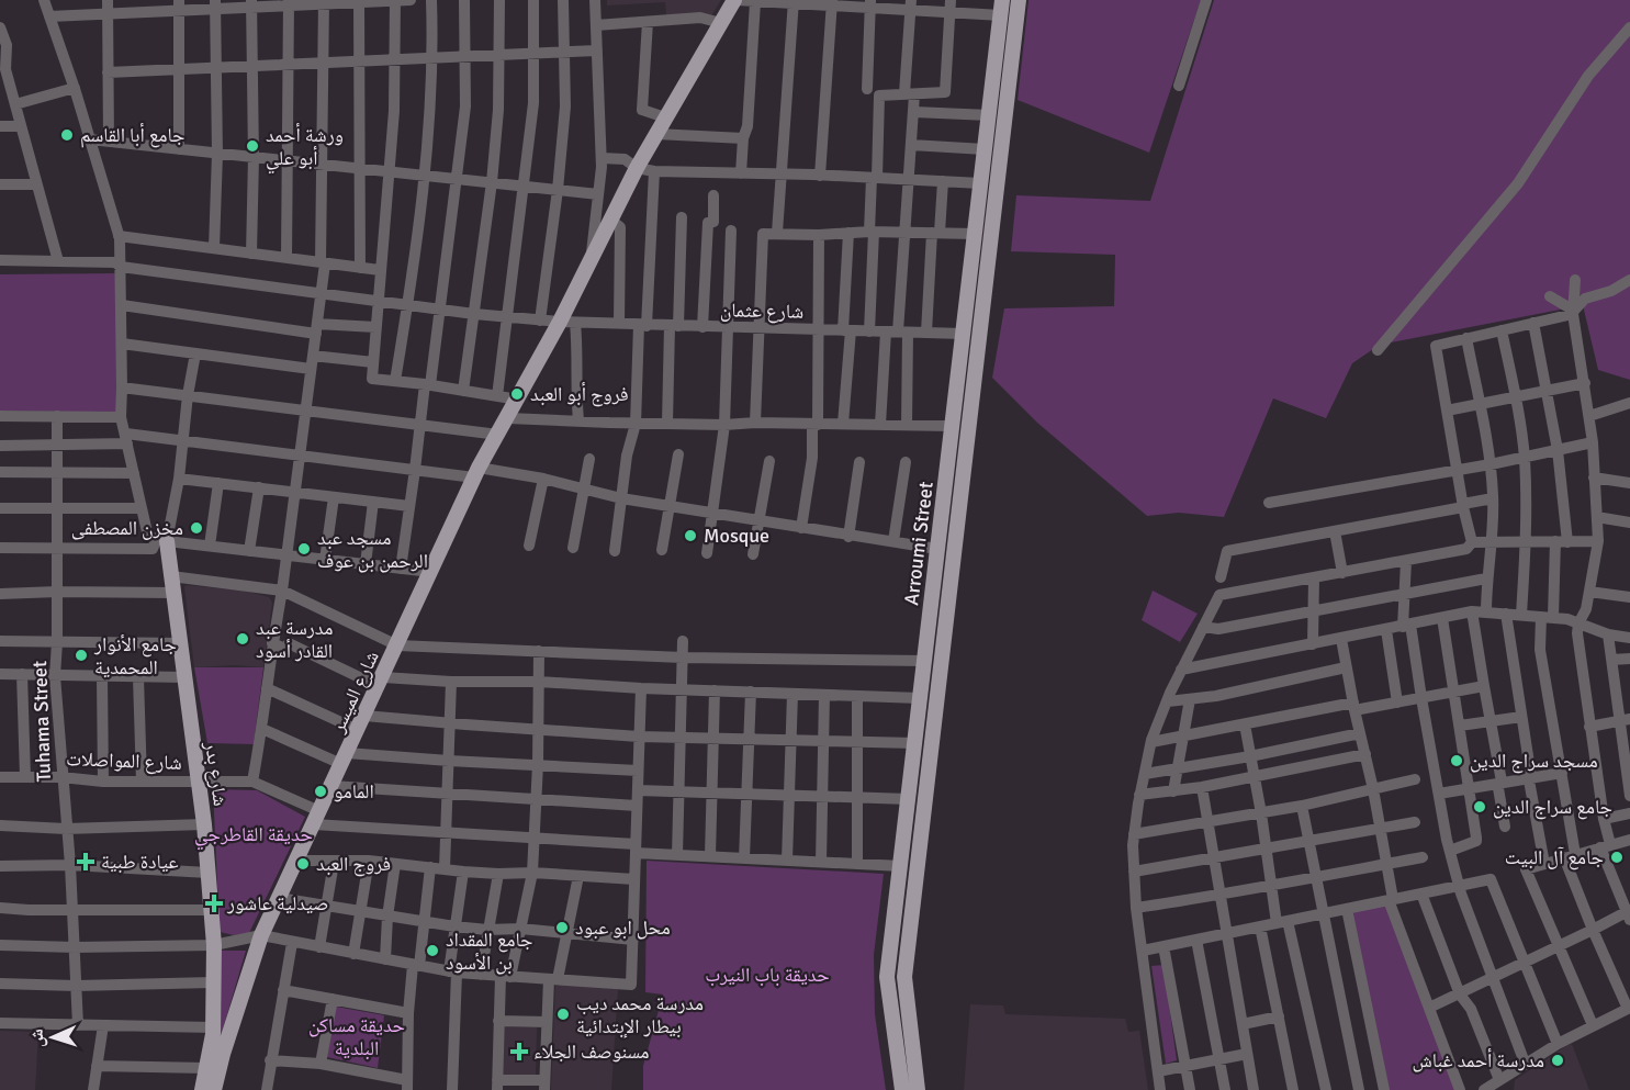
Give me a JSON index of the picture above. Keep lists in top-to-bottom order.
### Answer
{
  "streets": {
    "main road": ["Arroumi Street", "شارع الميسر", "شارع بدر"],
    "street": ["شارع عثمان", "Tuhama Street", "شارع المواصلات"]
  },
  "crossings": [
    ["شارع عثمان", "Arroumi Street"],
    ["شارع عثمان", "شارع الميسر"],
    ["شارع الميسر", "شارع المواصلات"],
    ["Tuhama Street", "شارع المواصلات"],
    ["شارع المواصلات", "شارع بدر"]
  ],
  "parks": ["حديقة القاطرجي", "حديقة باب النيرب", "حديقة مساكن البلدية"],
  "places": {
    "other": [
      "جامع أبا القاسم",
      "ورشة أحمد أبو علي",
      "فروج أبو العبد",
      "مخزن المصطفى",
      "Mosque",
      "مسجد عبد الرحمن بن عوف",
      "مدرسة عبد القادر أسود",
      "جامع الأنوار المحمدية",
      "مسجد سراج الدين",
      "المامو",
      "جامع سراج الدين",
      "جامع آل البيت",
      "فروج العبد",
      "محل ابو عبود",
      "جامع المقداد بن الأسود",
      "مدرسة محمد ديب بيطار الإبتدائية",
      "مدرسة أحمد غباش"
    ],
    "health": ["عيادة طبية", "صيدلية عاشور", "مسنوصف الجلاء"]
  },
  "north": "left"
}
